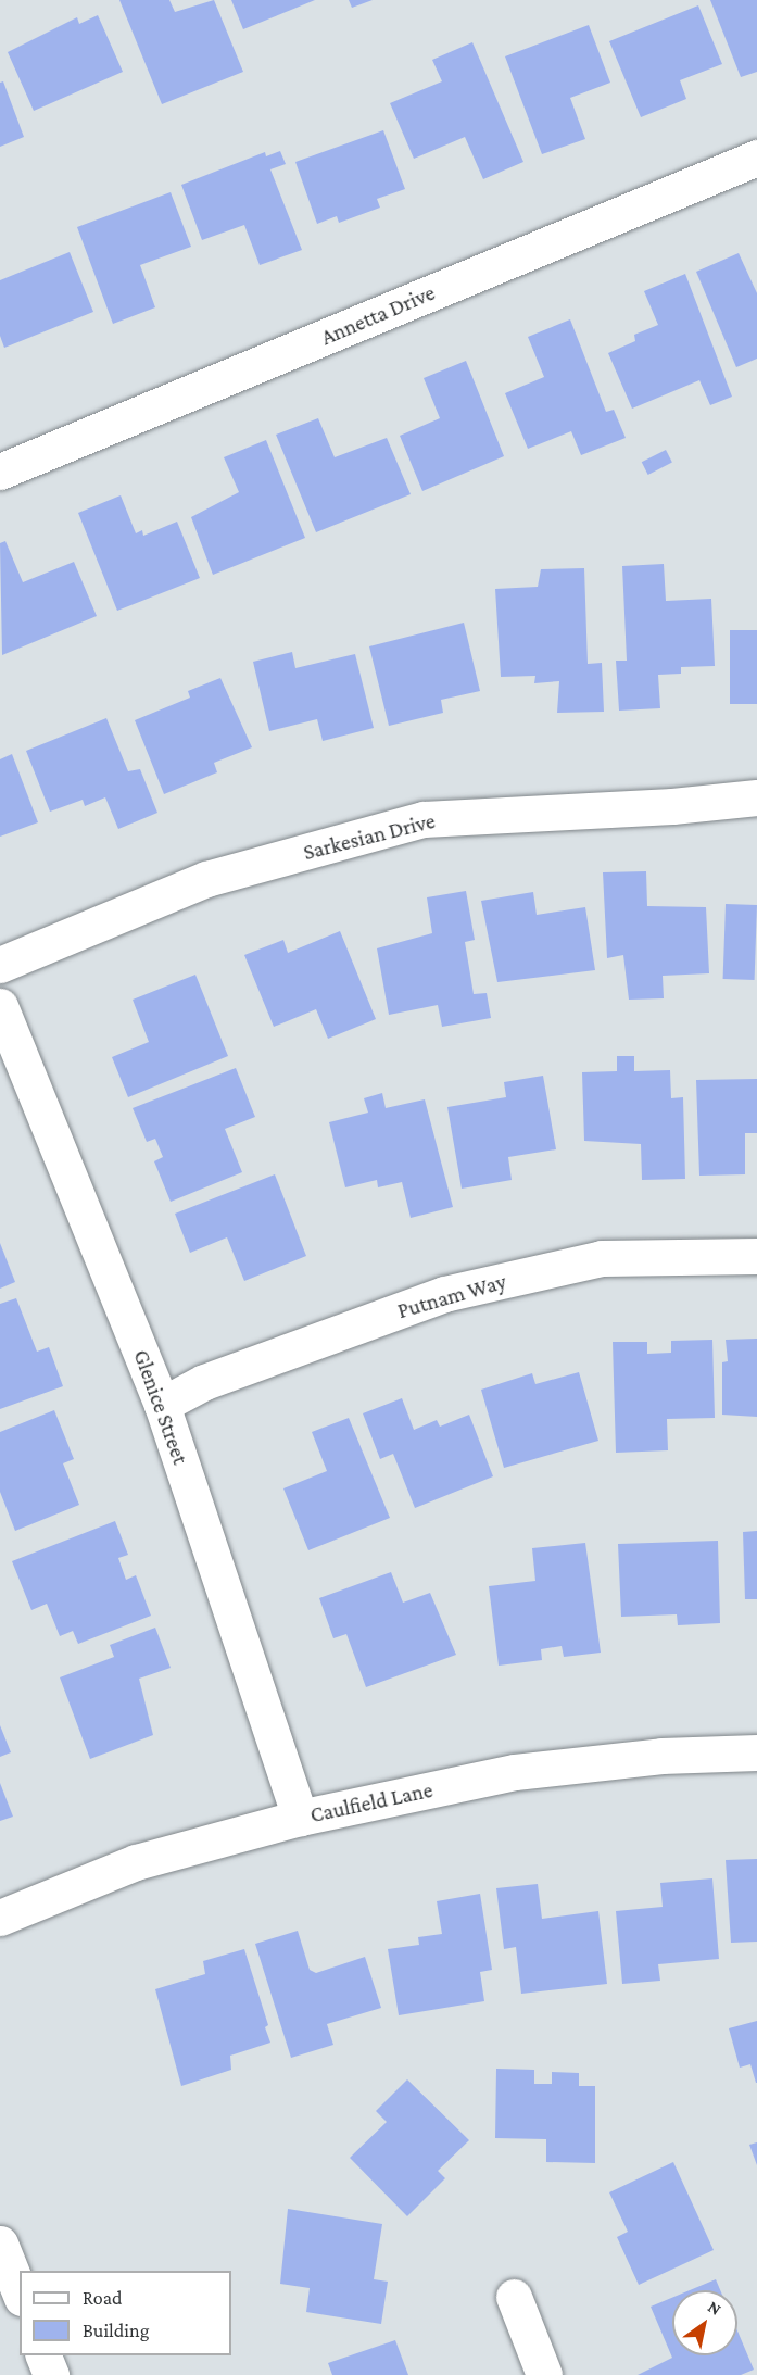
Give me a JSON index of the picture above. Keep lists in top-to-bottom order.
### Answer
{
  "streets": {
    "street": [
      "Annetta Drive",
      "Sarkesian Drive",
      "Putnam Way",
      "Glenice Street",
      "Caulfield Lane"
    ]
  },
  "crossings": [
    ["Putnam Way", "Glenice Street"],
    ["Glenice Street", "Caulfield Lane"]
  ],
  "legend": ["Road", "Building"],
  "north": "top right"
}
